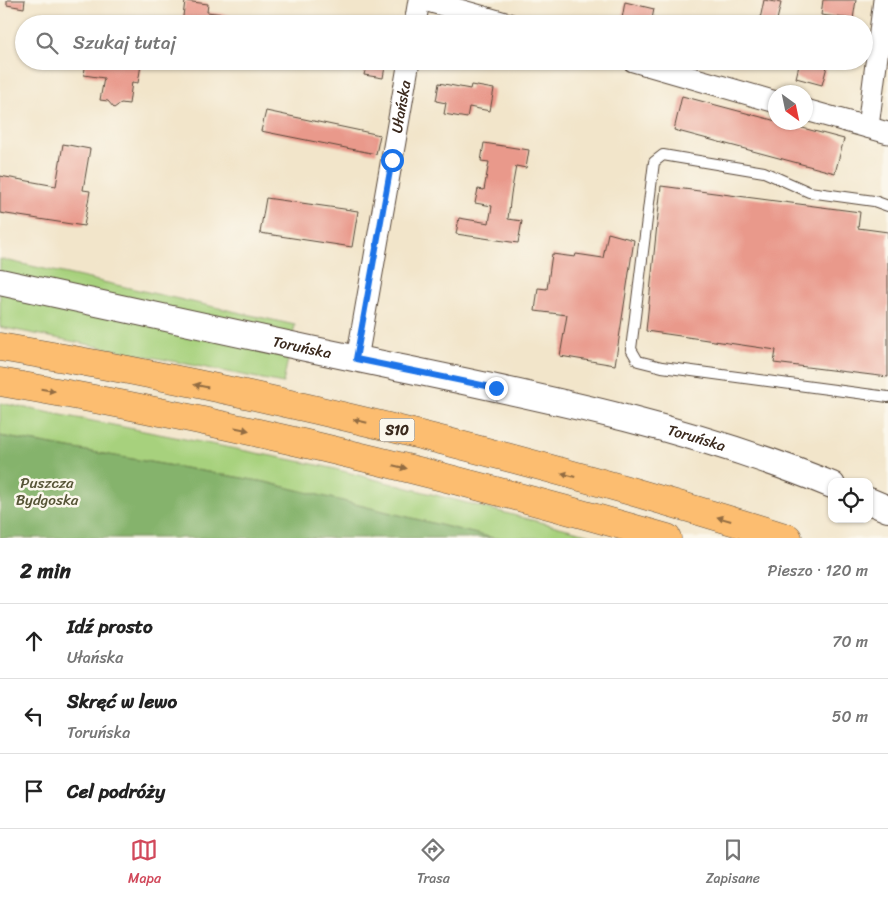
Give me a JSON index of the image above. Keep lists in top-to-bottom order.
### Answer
{
  "streets": {
    "highway": ["S10"],
    "street": ["Ułańska", "Toruńska"]
  },
  "crossings": [
    ["Ułańska", "Toruńska"]
  ],
  "parks": ["Puszcza Bydgoska"],
  "north": "bottom right",
  "page": {
    "search": "Szukaj tutaj",
    "heading": ["2 min", "Pieszo · 120 m"],
    "list": [
      ["Idź prosto", "Ułańska", "70 m"],
      ["Skręć w lewo", "Toruńska", "50 m"],
      "Cel podróży"
    ],
    "nav": ["Mapa", "Trasa", "Zapisane"]
  }
}
